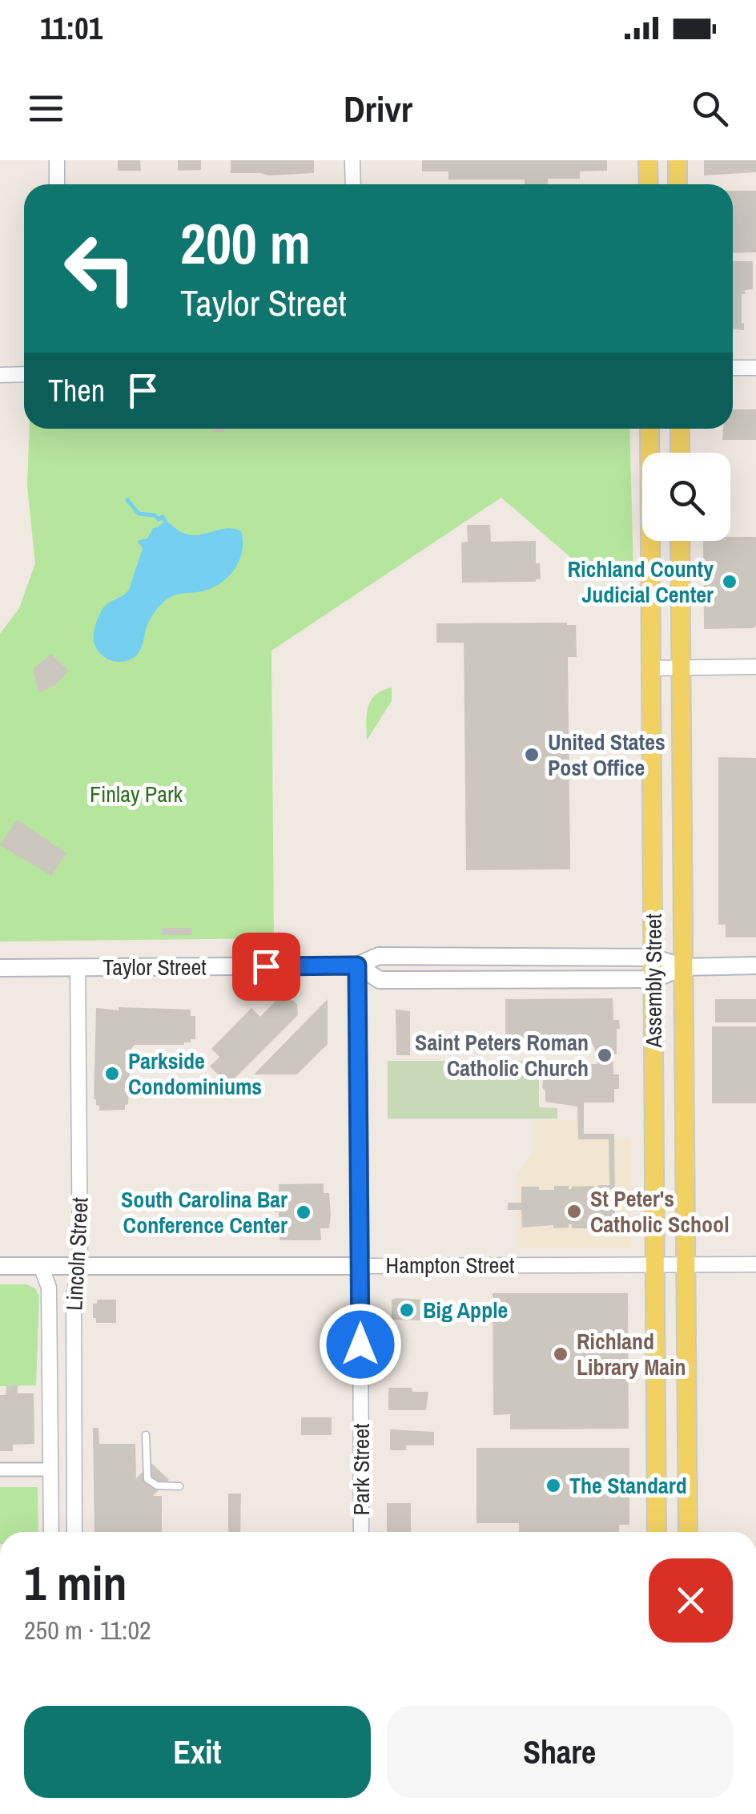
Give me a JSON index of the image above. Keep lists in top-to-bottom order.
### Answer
{
  "streets": {
    "main road": [
      "Taylor Street",
      "Assembly Street",
      "Hampton Street",
      "Park Street"
    ],
    "street": ["Lincoln Street"]
  },
  "crossings": [
    ["Taylor Street", "Assembly Street"],
    ["Taylor Street", "Lincoln Street"],
    ["Taylor Street", "Park Street"],
    ["Assembly Street", "Hampton Street"],
    ["Lincoln Street", "Hampton Street"],
    ["Hampton Street", "Park Street"]
  ],
  "parks": ["Finlay Park"],
  "places": [
    "Richland County Judicial Center",
    "United States Post Office",
    "Saint Peters Roman Catholic Church",
    "Parkside Condominiums",
    "St Peter's Catholic School",
    "South Carolina Bar Conference Center",
    "Big Apple",
    "Richland Library Main",
    "The Standard"
  ],
  "page": {
    "status": "11:01",
    "header": "Drivr",
    "turn": ["200 m", "Taylor Street"],
    "then": "Then",
    "heading": ["1 min", "250 m · 11:02"],
    "buttons": ["Exit", "Share"]
  }
}
